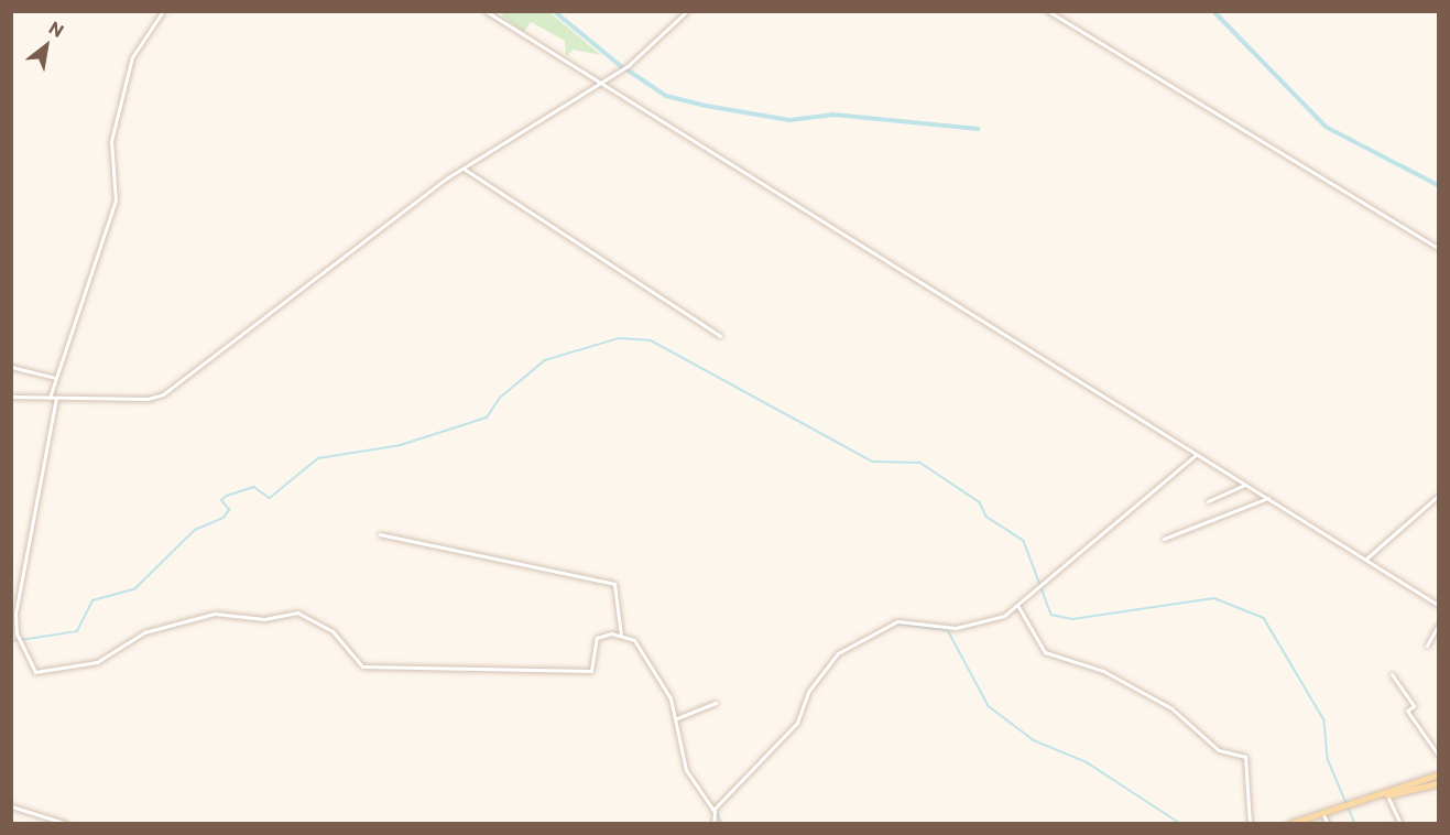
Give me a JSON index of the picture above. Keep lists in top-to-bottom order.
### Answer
{
  "north": "top right"
}
